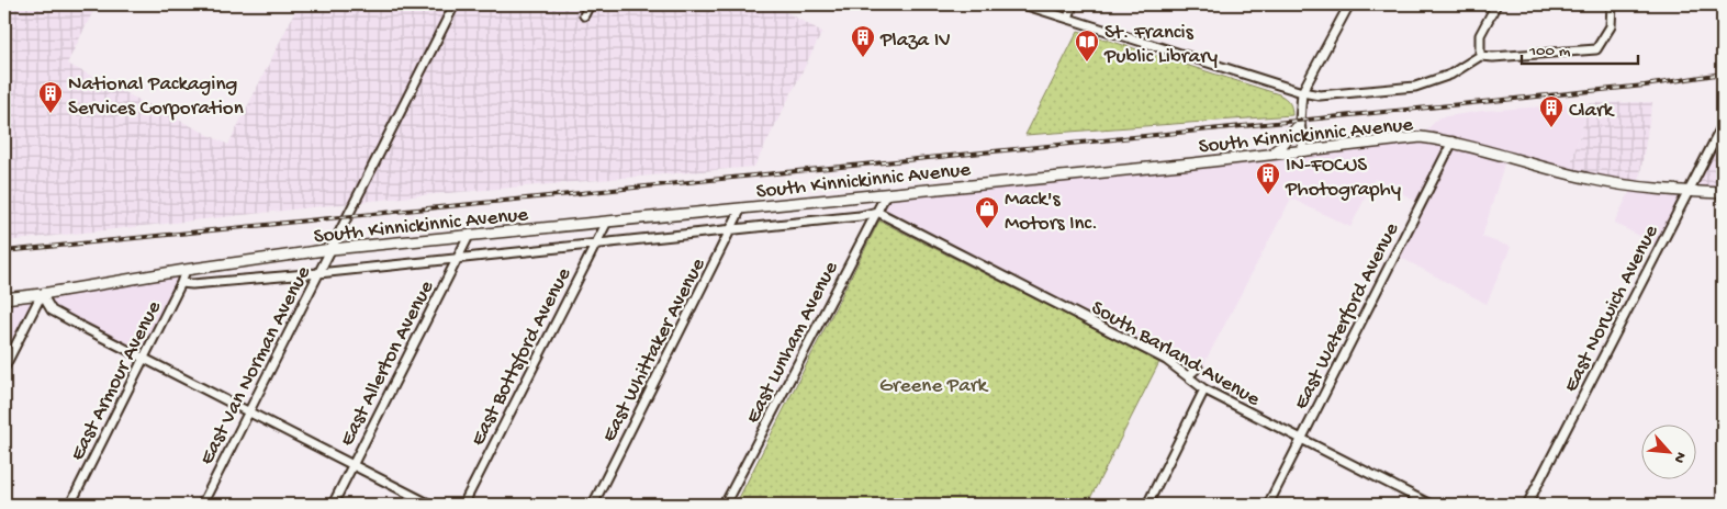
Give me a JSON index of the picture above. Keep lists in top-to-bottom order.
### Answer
{
  "streets": {
    "street": [
      "South Kinnickinnic Avenue",
      "East Norwich Avenue",
      "East Waterford Avenue",
      "East Lunham Avenue",
      "East Whittaker Avenue",
      "South Barland Avenue",
      "East Bottsford Avenue",
      "East Allerton Avenue",
      "East Van Norman Avenue",
      "East Armour Avenue"
    ]
  },
  "crossings": [
    ["South Kinnickinnic Avenue", "East Norwich Avenue"],
    ["South Kinnickinnic Avenue", "East Waterford Avenue"],
    ["South Kinnickinnic Avenue", "East Lunham Avenue"],
    ["South Kinnickinnic Avenue", "East Whittaker Avenue"],
    ["South Kinnickinnic Avenue", "South Barland Avenue"],
    ["South Kinnickinnic Avenue", "East Bottsford Avenue"],
    ["South Kinnickinnic Avenue", "East Allerton Avenue"],
    ["South Kinnickinnic Avenue", "East Van Norman Avenue"],
    ["South Kinnickinnic Avenue", "East Armour Avenue"],
    ["East Waterford Avenue", "South Barland Avenue"],
    ["East Lunham Avenue", "South Barland Avenue"]
  ],
  "parks": ["Greene Park"],
  "places": {
    "building": [
      "Plaza IV",
      "National Packaging Services Corporation",
      "Clark",
      "IN-FOCUS Photography"
    ],
    "library": ["St. Francis Public Library"],
    "shop": ["Mack's Motors Inc."]
  },
  "scale_bar": "100 m",
  "north": "bottom right"
}
